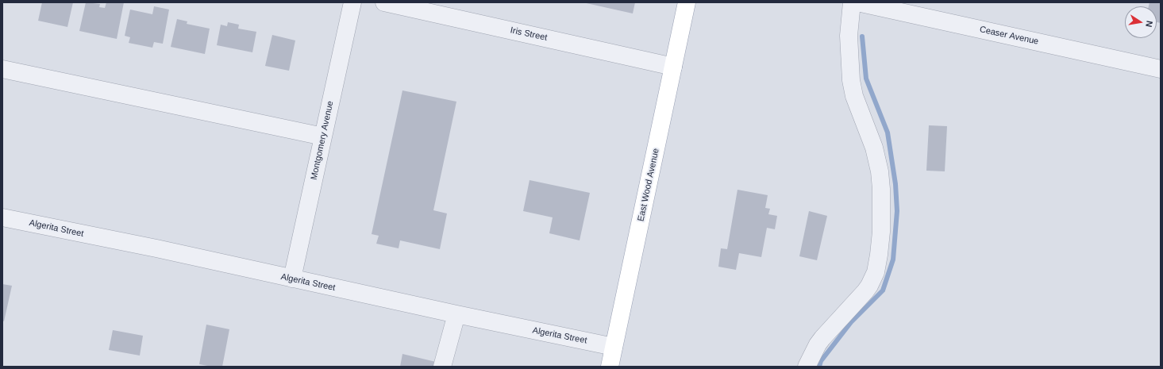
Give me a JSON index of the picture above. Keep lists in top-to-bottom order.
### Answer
{
  "streets": {
    "main road": ["East Wood Avenue"],
    "street": [
      "Iris Street",
      "Ceaser Avenue",
      "Montgomery Avenue",
      "Algerita Street"
    ]
  },
  "crossings": [
    ["Iris Street", "East Wood Avenue"],
    ["Montgomery Avenue", "Algerita Street"],
    ["East Wood Avenue", "Algerita Street"]
  ],
  "north": "right"
}
